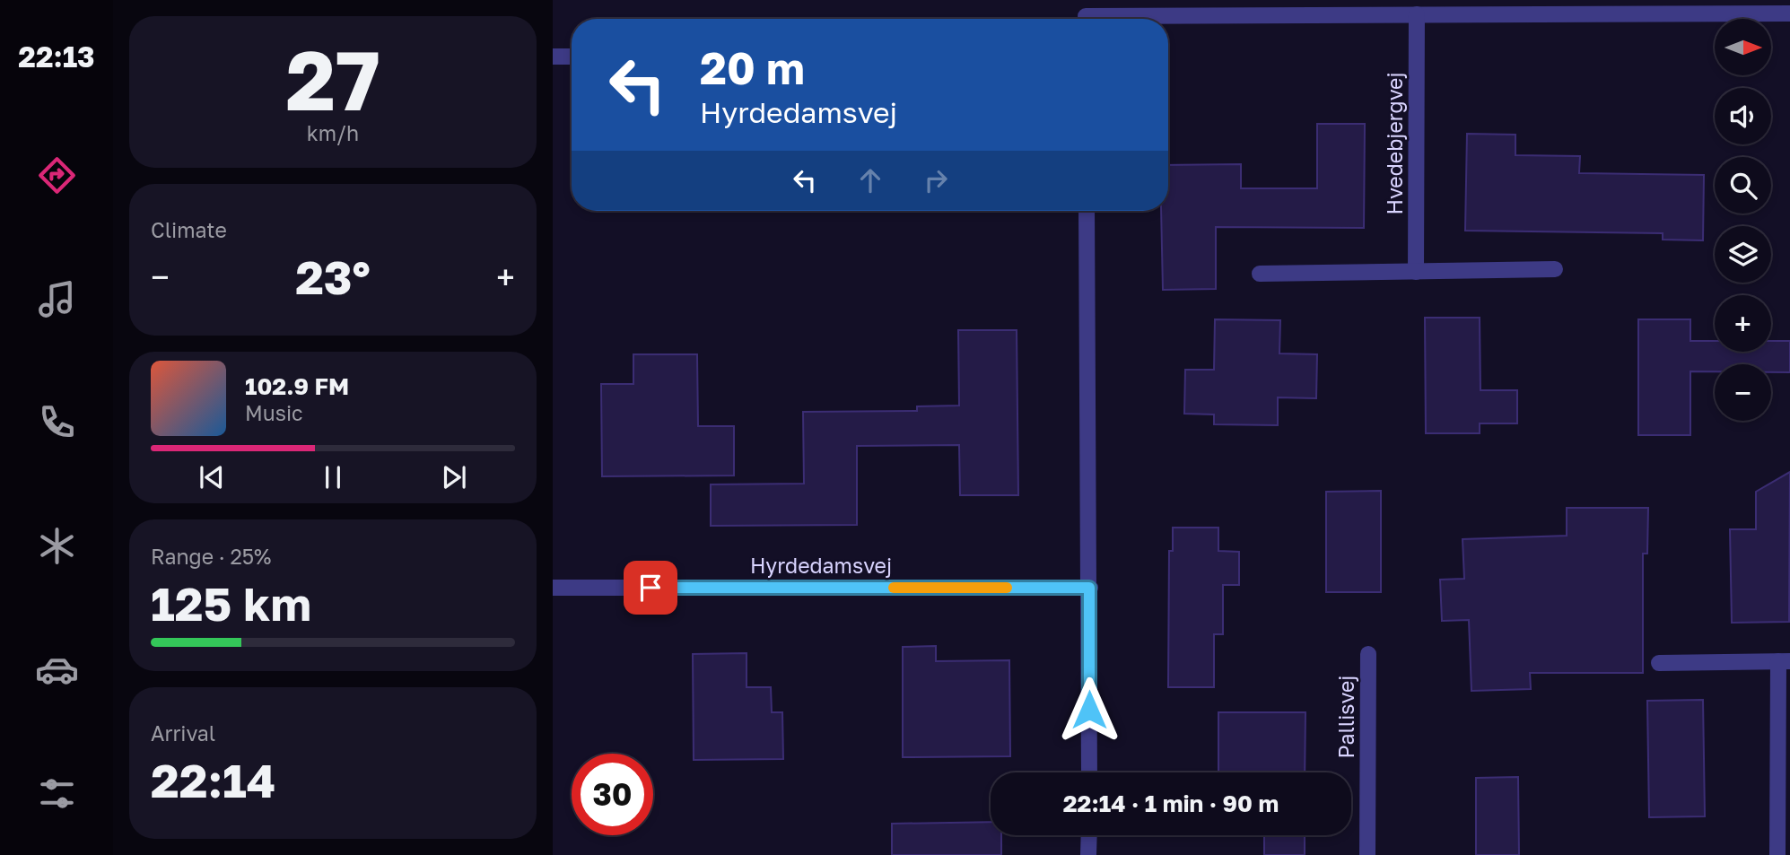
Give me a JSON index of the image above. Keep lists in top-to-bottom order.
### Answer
{
  "streets": {
    "street": ["Hvedebjergvej", "Hyrdedamsvej", "Pallisvej"]
  },
  "north": "right",
  "page": {
    "tabs": "22:13",
    "tile": [
      ["27", "km/h"],
      "Climate",
      ["Range · 25%", "125 km"],
      ["Arrival", "22:14"]
    ],
    "map_buttons": ["+", "−"],
    "turn": ["20 m", "Hyrdedamsvej"],
    "heat": ["−", "23°", "+"],
    "song": ["102.9 FM", "Music"],
    "limit": "30",
    "trip": "22:14 · 1 min · 90 m"
  }
}
